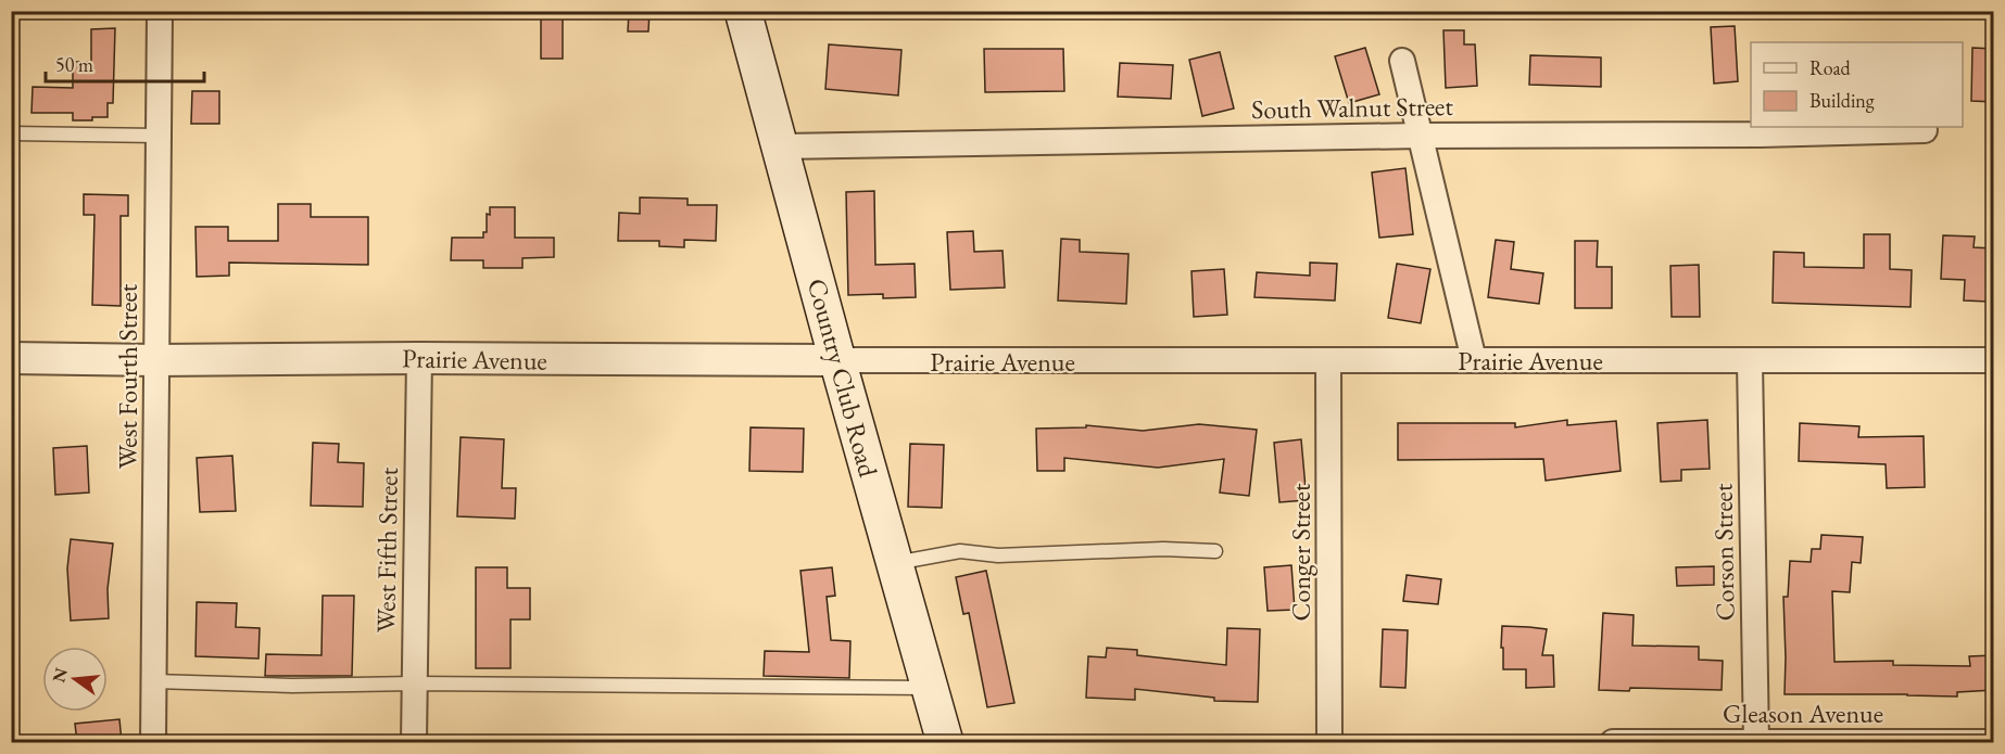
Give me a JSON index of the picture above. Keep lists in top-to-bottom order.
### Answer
{
  "streets": {
    "main road": ["Country Club Road"],
    "street": [
      "South Walnut Street",
      "Prairie Avenue",
      "West Fourth Street",
      "West Fifth Street",
      "Conger Street",
      "Corson Street",
      "Gleason Avenue"
    ]
  },
  "crossings": [
    ["South Walnut Street", "Country Club Road"],
    ["Prairie Avenue", "West Fourth Street"],
    ["Prairie Avenue", "Country Club Road"],
    ["Prairie Avenue", "West Fifth Street"],
    ["Prairie Avenue", "Conger Street"],
    ["Prairie Avenue", "Corson Street"],
    ["Corson Street", "Gleason Avenue"]
  ],
  "legend": ["Road", "Building"],
  "scale_bar": "50 m",
  "north": "left"
}
